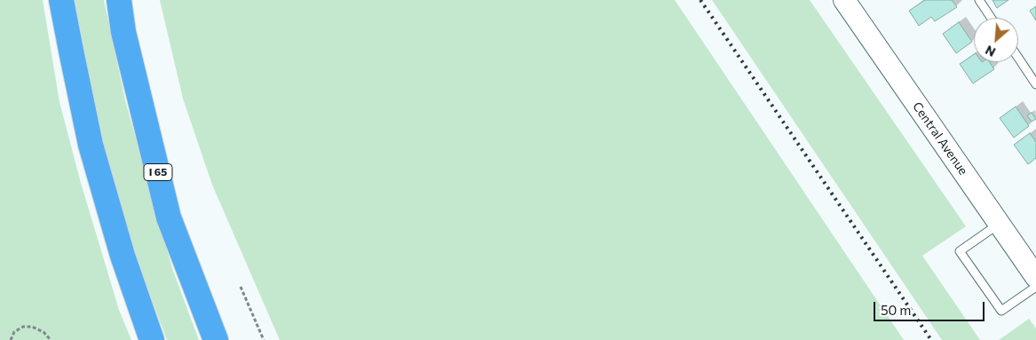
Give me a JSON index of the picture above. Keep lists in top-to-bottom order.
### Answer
{
  "streets": {
    "highway": ["I 65"],
    "main road": ["Central Avenue"]
  },
  "scale_bar": "50 m",
  "north": "bottom left"
}
